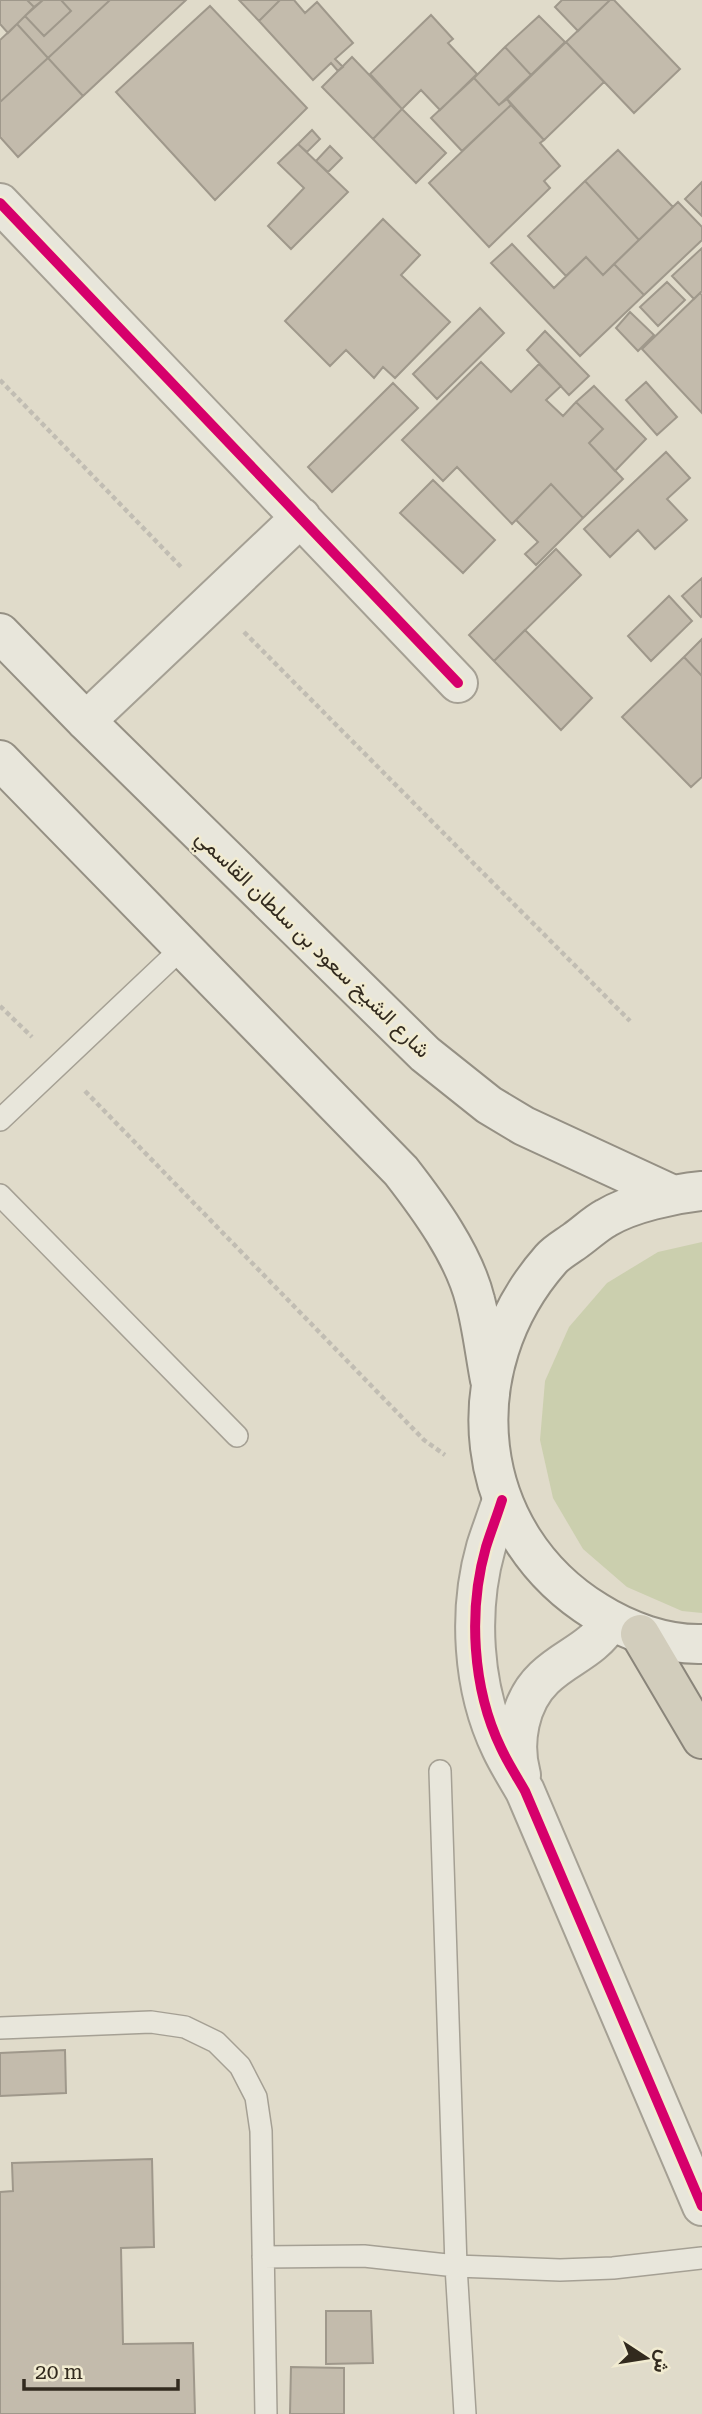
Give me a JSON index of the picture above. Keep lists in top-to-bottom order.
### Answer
{
  "streets": {
    "main road": ["شارع الشيخ سعود بن سلطان القاسمي"]
  },
  "scale_bar": "20 m",
  "north": "right"
}
